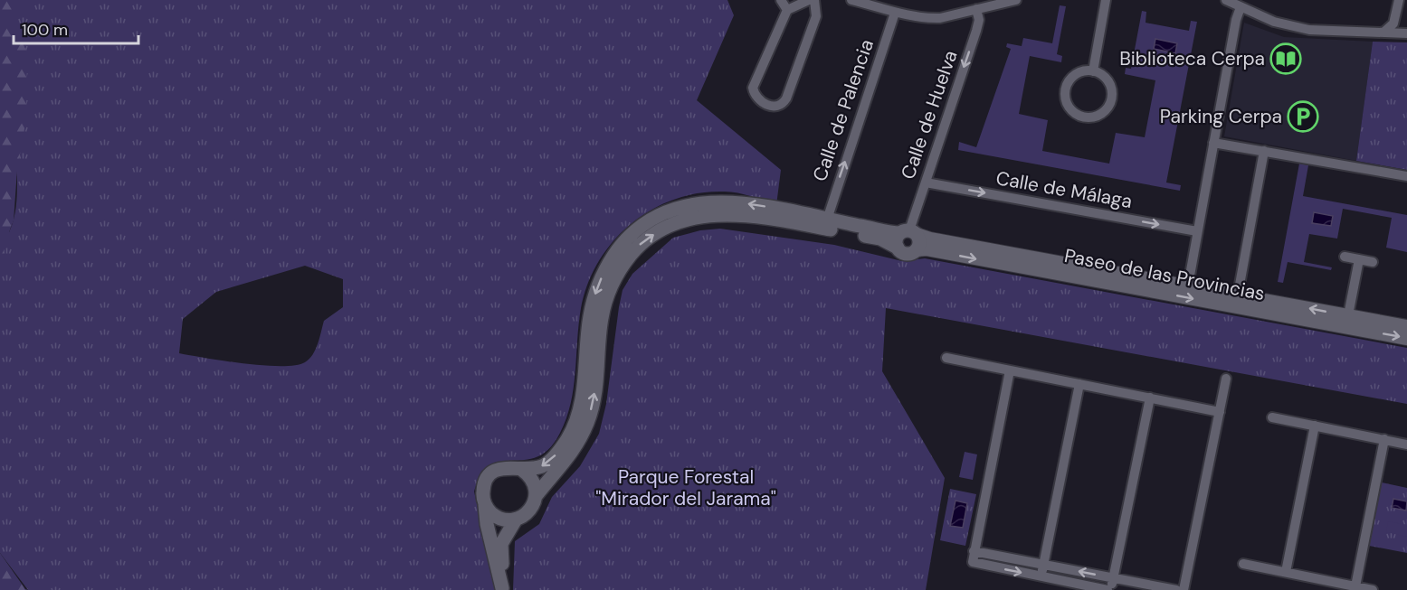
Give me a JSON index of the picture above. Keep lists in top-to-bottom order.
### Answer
{
  "streets": {
    "main road": ["Paseo de las Provincias"],
    "street": ["Calle de Palencia", "Calle de Huelva", "Calle de Málaga"]
  },
  "crossings": [
    ["Calle de Palencia", "Paseo de las Provincias"],
    ["Calle de Huelva", "Calle de Málaga"],
    ["Calle de Huelva", "Paseo de las Provincias"]
  ],
  "one_way": ["Calle de Palencia", "Calle de Huelva", "Calle de Málaga"],
  "parks": ["Parque Forestal \"Mirador del Jarama\""],
  "places": {
    "library": ["Biblioteca Cerpa"],
    "parking": ["Parking Cerpa"]
  },
  "scale_bar": "100 m"
}
